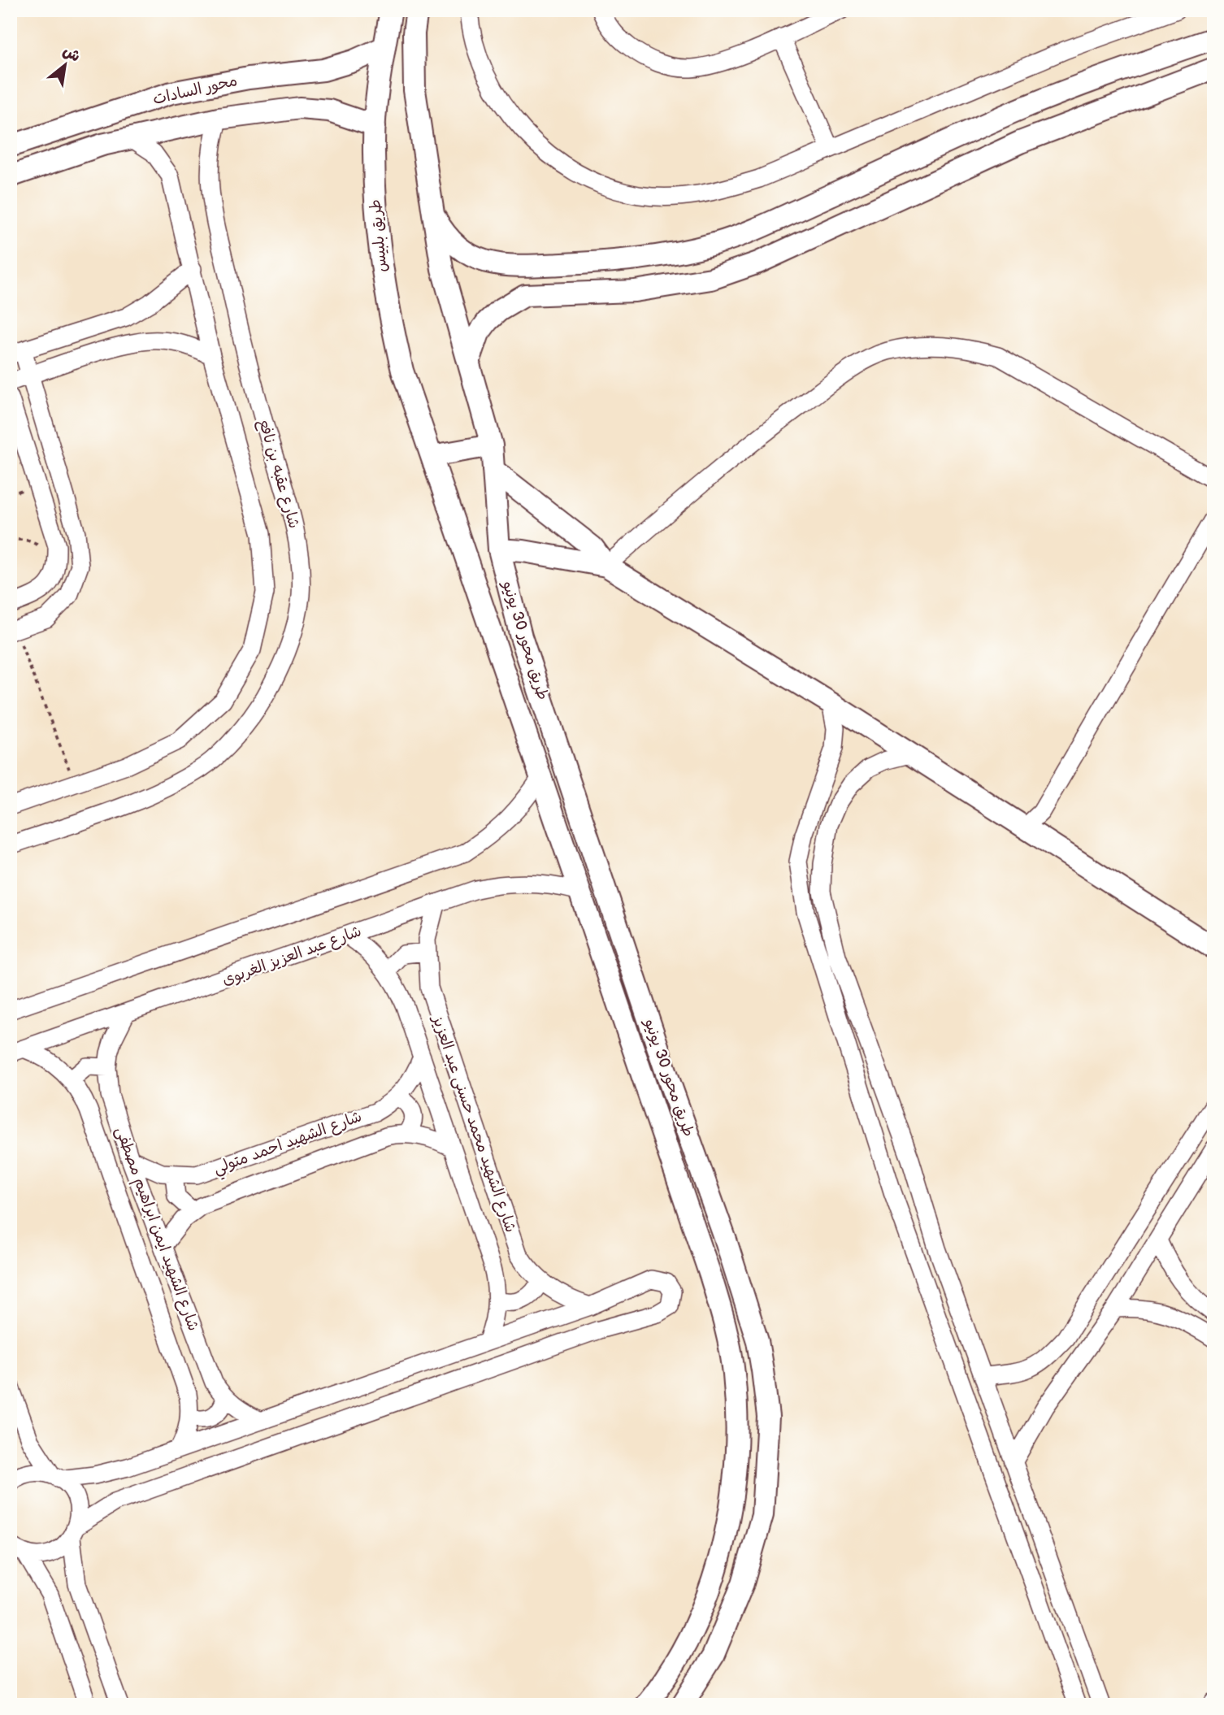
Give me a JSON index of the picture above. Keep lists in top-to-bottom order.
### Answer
{
  "streets": {
    "street": [
      "محور السادات",
      "طريق بلبيس",
      "شارع عقبه بن نافع",
      "طريق محور 30 يونيو",
      "شارع عبد العزيز الغربوى",
      "شارع الشهيد محمد حسنى عبد العزيز",
      "شارع الشهيد احمد متولي",
      "شارع الشهيد ايمن ابراهيم مصطفى"
    ]
  },
  "crossings": [
    ["محور السادات", "طريق بلبيس"],
    ["محور السادات", "شارع عقبه بن نافع"],
    ["طريق بلبيس", "طريق محور 30 يونيو"],
    ["طريق محور 30 يونيو", "شارع عبد العزيز الغربوى"],
    ["شارع عبد العزيز الغربوى", "شارع الشهيد محمد حسنى عبد العزيز"],
    ["شارع عبد العزيز الغربوى", "شارع الشهيد ايمن ابراهيم مصطفى"],
    ["شارع الشهيد محمد حسنى عبد العزيز", "شارع الشهيد احمد متولي"],
    ["شارع الشهيد احمد متولي", "شارع الشهيد ايمن ابراهيم مصطفى"]
  ],
  "north": "top right"
}
